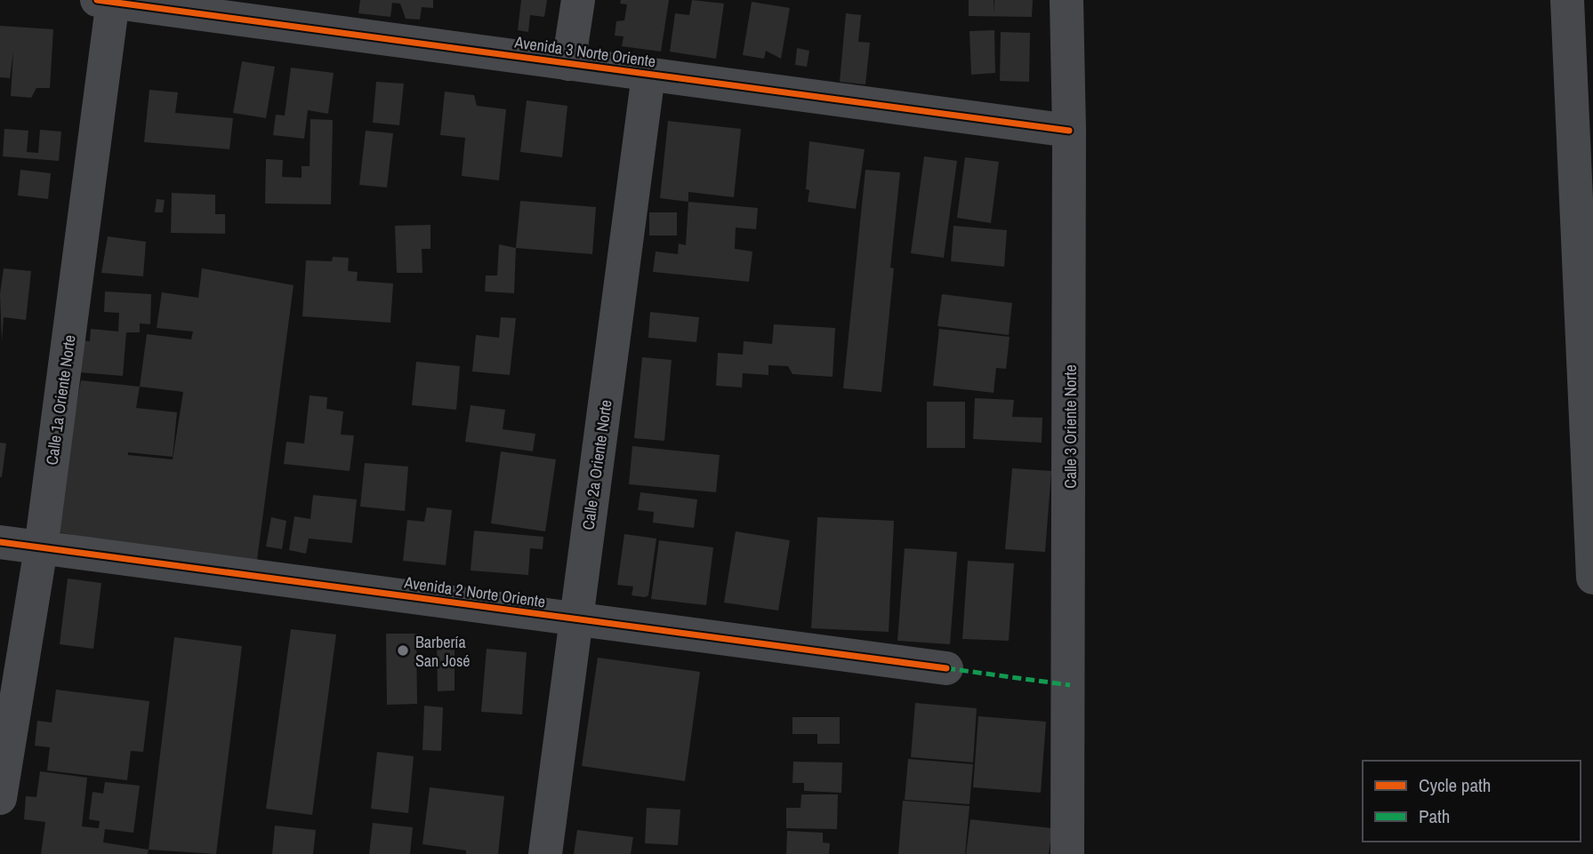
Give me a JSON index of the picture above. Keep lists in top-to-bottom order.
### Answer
{
  "streets": {
    "street": [
      "Avenida 3 Norte Oriente",
      "Calle 1a Oriente Norte",
      "Calle 3 Oriente Norte",
      "Calle 2a Oriente Norte",
      "Avenida 2 Norte Oriente"
    ]
  },
  "crossings": [
    ["Avenida 3 Norte Oriente", "Calle 1a Oriente Norte"],
    ["Avenida 3 Norte Oriente", "Calle 3 Oriente Norte"],
    ["Avenida 3 Norte Oriente", "Calle 2a Oriente Norte"],
    ["Calle 1a Oriente Norte", "Avenida 2 Norte Oriente"],
    ["Calle 2a Oriente Norte", "Avenida 2 Norte Oriente"]
  ],
  "places": ["Barbería San José"],
  "legend": ["Cycle path", "Path"]
}
